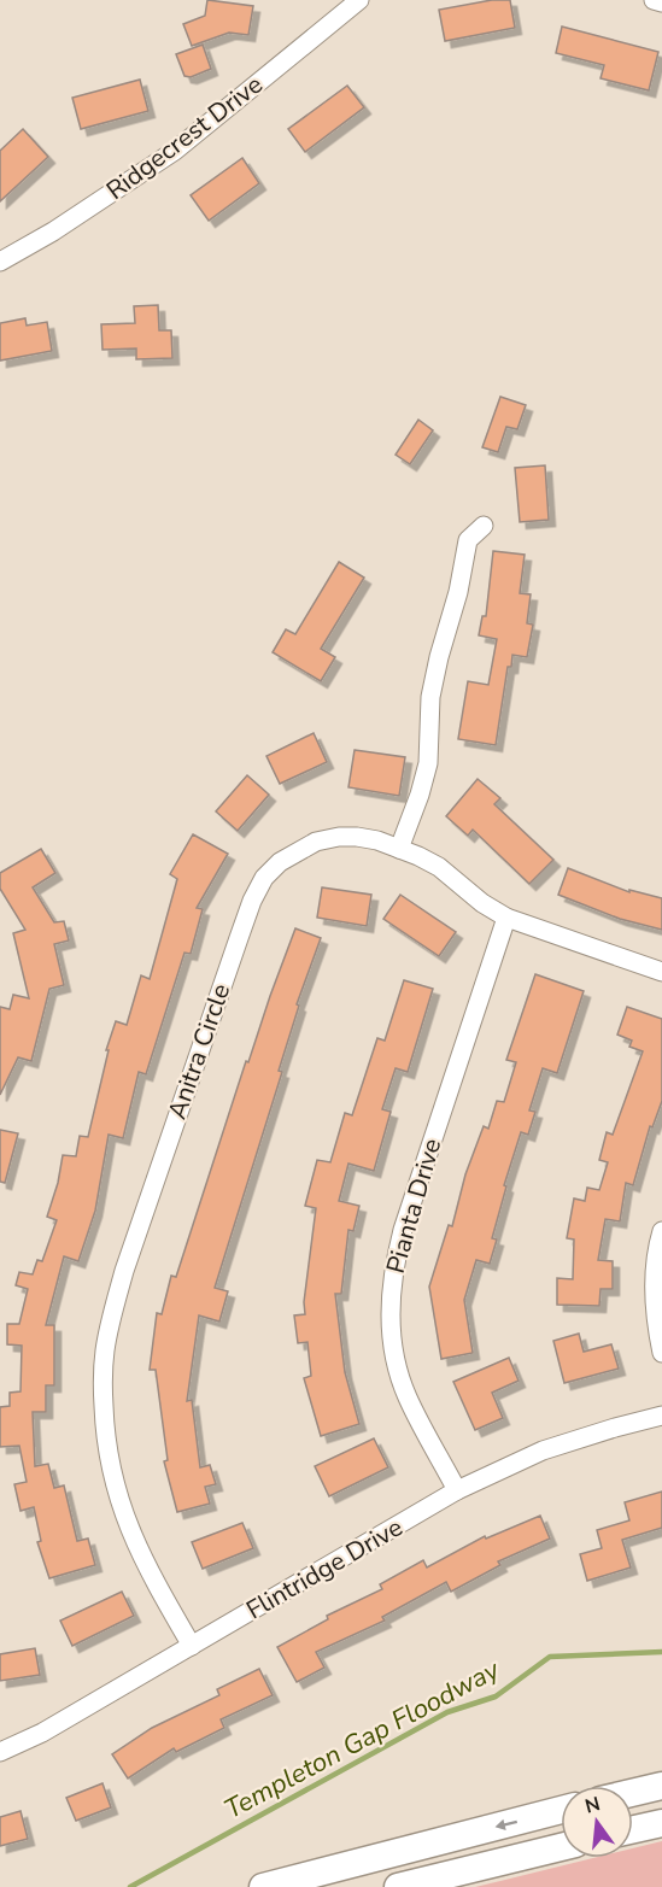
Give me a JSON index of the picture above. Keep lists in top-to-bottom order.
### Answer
{
  "streets": {
    "street": [
      "Ridgecrest Drive",
      "Anitra Circle",
      "Pianta Drive",
      "Flintridge Drive"
    ]
  },
  "crossings": [
    ["Anitra Circle", "Pianta Drive"],
    ["Anitra Circle", "Flintridge Drive"],
    ["Pianta Drive", "Flintridge Drive"]
  ],
  "water": ["Templeton Gap Floodway"],
  "north": "top"
}
